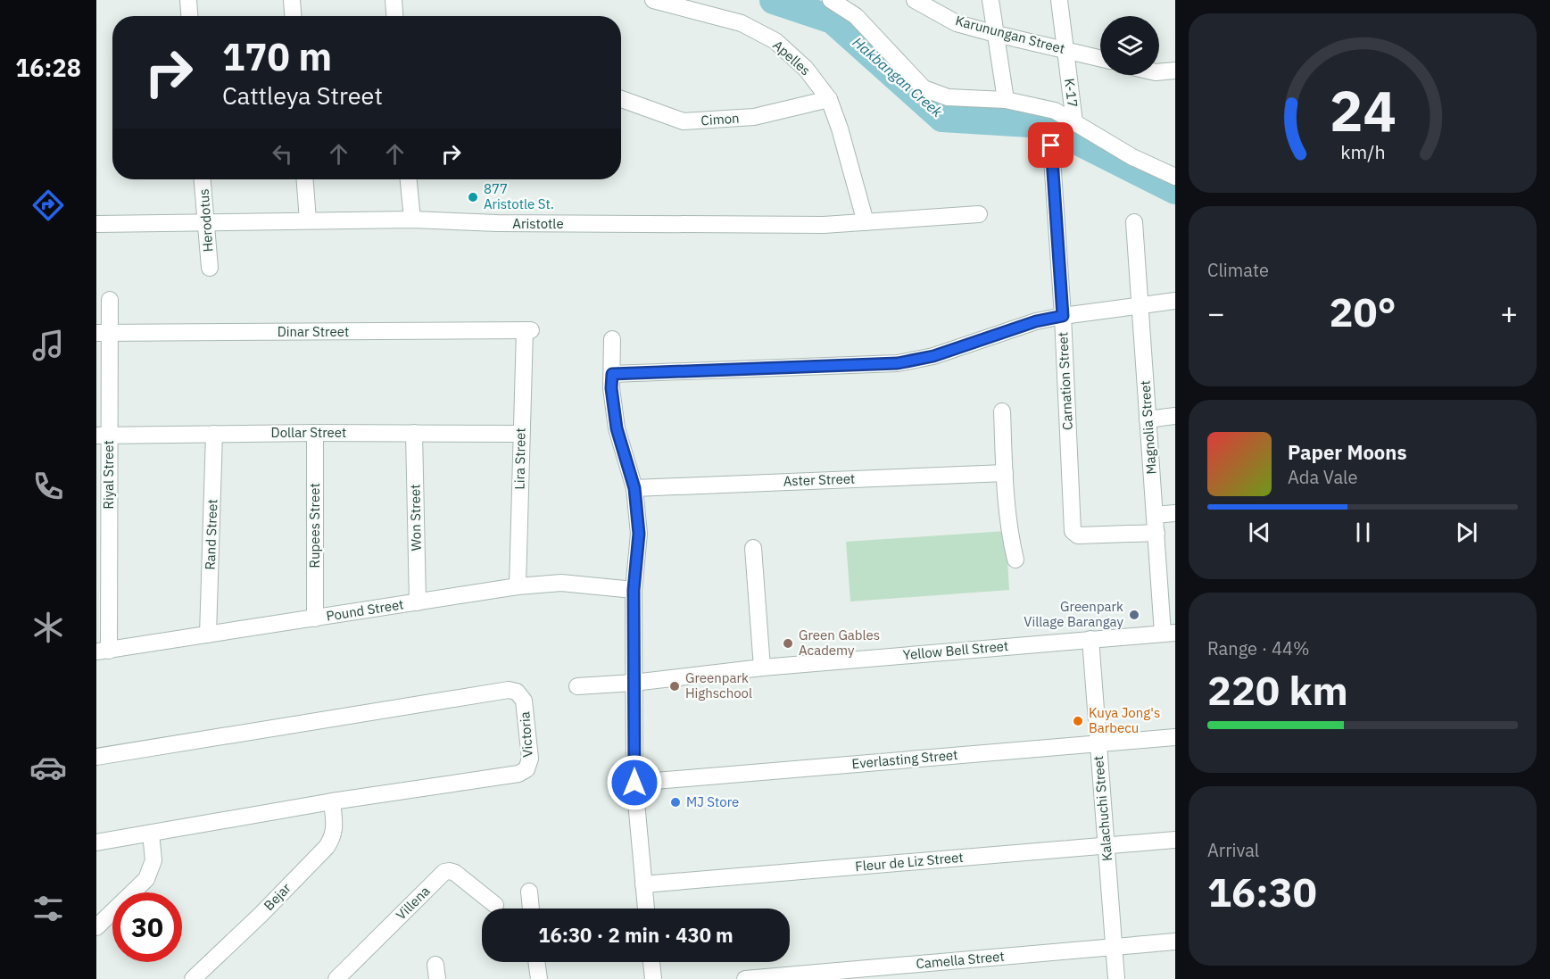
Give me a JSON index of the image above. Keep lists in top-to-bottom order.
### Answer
{
  "streets": {
    "street": [
      "Karunungan Street",
      "Apelles",
      "K-17",
      "Cimon",
      "Herodotus",
      "Aristotle",
      "Dinar Street",
      "Carnation Street",
      "Magnolia Street",
      "Dollar Street",
      "Lira Street",
      "Riyal Street",
      "Aster Street",
      "Won Street",
      "Rupees Street",
      "Rand Street",
      "Pound Street",
      "Yellow Bell Street",
      "Victoria",
      "Everlasting Street",
      "Kalachuchi Street",
      "Fleur de Liz Street",
      "Bejar",
      "Villena",
      "Camella Street"
    ]
  },
  "crossings": [
    ["Karunungan Street", "K-17"],
    ["Apelles", "Cimon"],
    ["Apelles", "Aristotle"],
    ["Herodotus", "Aristotle"],
    ["Dinar Street", "Lira Street"],
    ["Dinar Street", "Riyal Street"],
    ["Carnation Street", "Magnolia Street"],
    ["Magnolia Street", "Yellow Bell Street"],
    ["Dollar Street", "Lira Street"],
    ["Dollar Street", "Riyal Street"],
    ["Dollar Street", "Won Street"],
    ["Dollar Street", "Rupees Street"],
    ["Dollar Street", "Rand Street"],
    ["Lira Street", "Pound Street"],
    ["Riyal Street", "Pound Street"],
    ["Won Street", "Pound Street"],
    ["Rupees Street", "Pound Street"],
    ["Rand Street", "Pound Street"],
    ["Yellow Bell Street", "Kalachuchi Street"],
    ["Victoria", "Bejar"],
    ["Everlasting Street", "Kalachuchi Street"],
    ["Kalachuchi Street", "Fleur de Liz Street"],
    ["Kalachuchi Street", "Camella Street"]
  ],
  "water": ["Hakbangan Creek"],
  "places": [
    "877 Aristotle St.",
    "Greenpark Village Barangay",
    "Green Gables Academy",
    "Greenpark Highschool",
    "Kuya Jong's Barbecu",
    "MJ Store"
  ],
  "page": {
    "tabs": "16:28",
    "turn": ["170 m", "Cattleya Street"],
    "tile": [
      "Climate",
      ["Range · 44%", "220 km"],
      ["Arrival", "16:30"]
    ],
    "heat": ["−", "20°", "+"],
    "song": ["Paper Moons", "Ada Vale"],
    "limit": "30",
    "trip": "16:30 · 2 min · 430 m",
    "gauge": ["24", "km/h"]
  }
}
